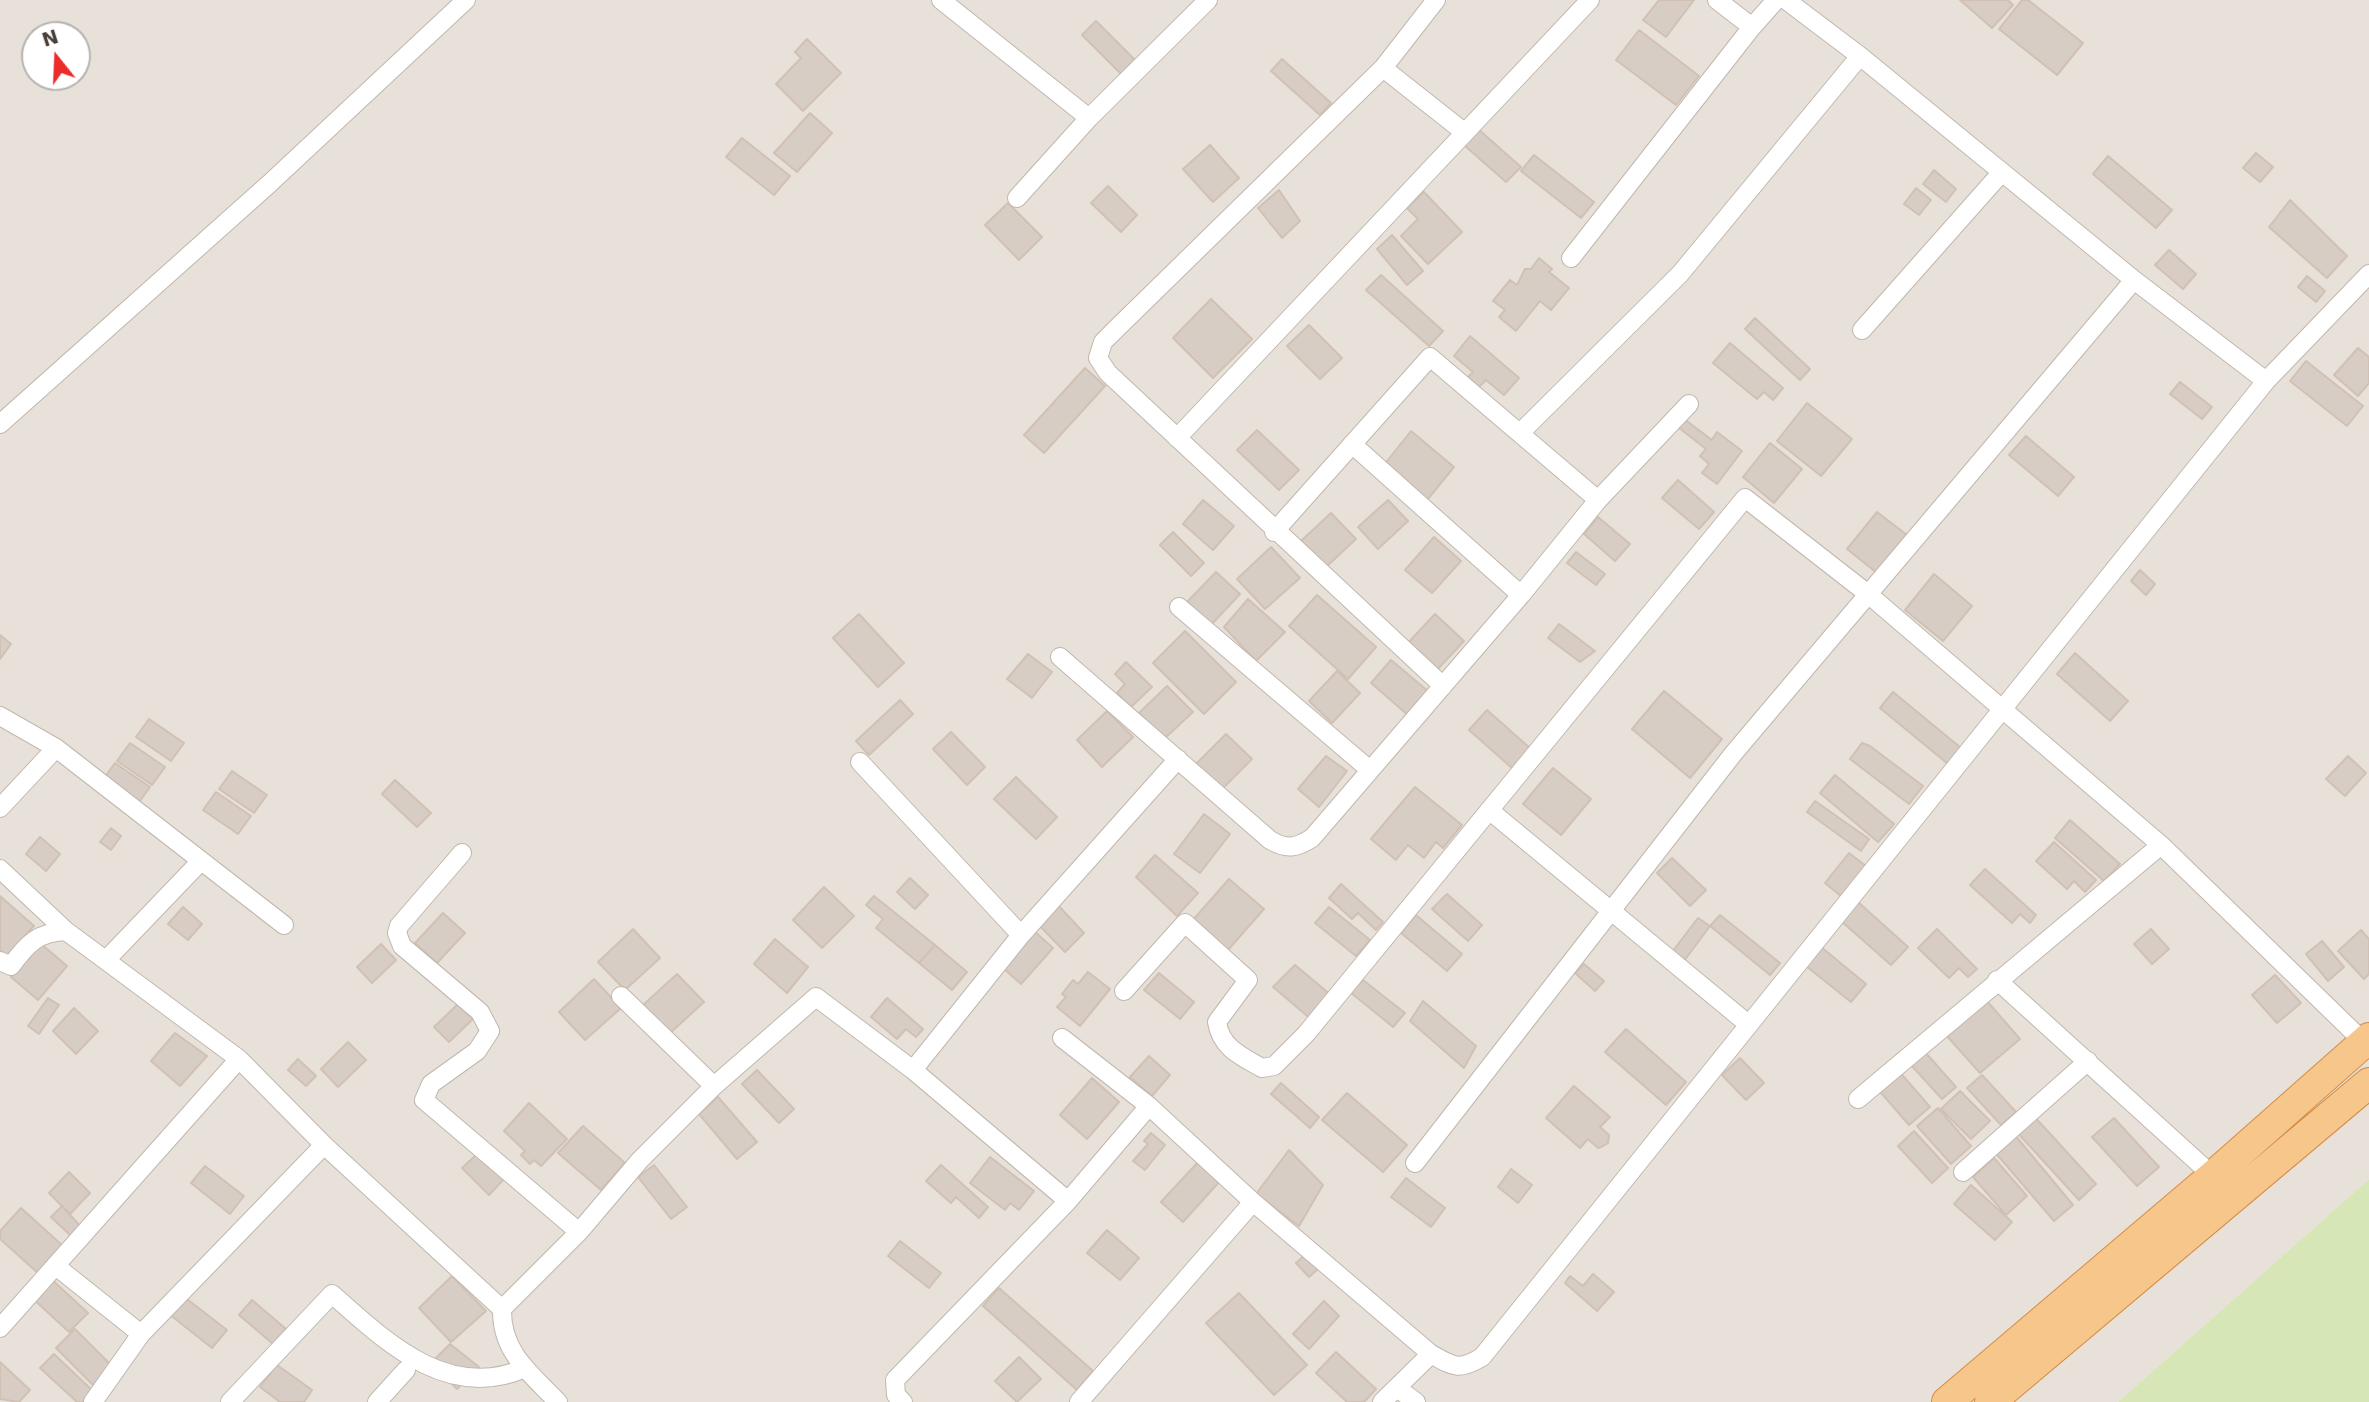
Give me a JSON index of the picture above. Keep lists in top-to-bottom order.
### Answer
{
  "north": "top"
}
